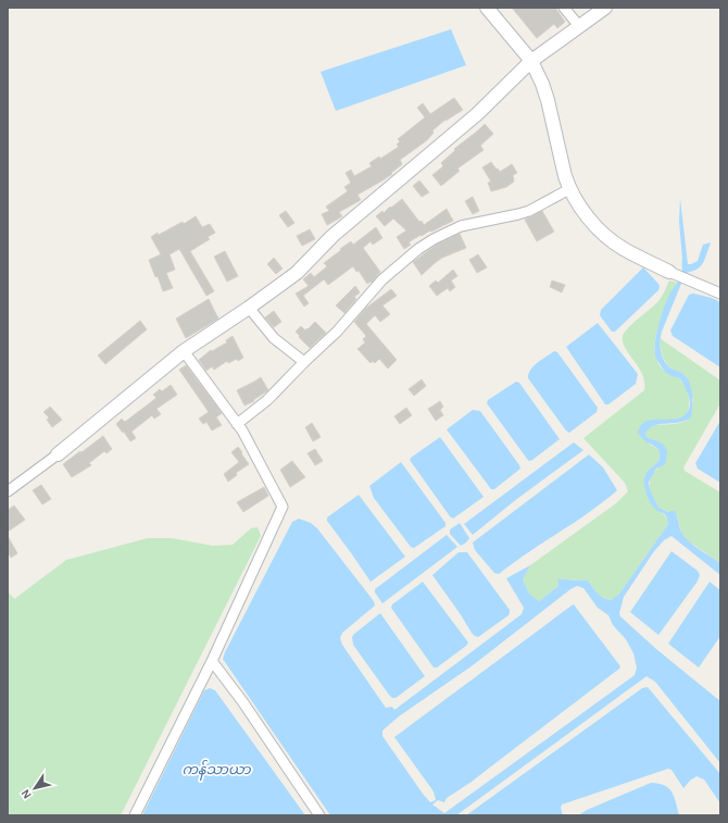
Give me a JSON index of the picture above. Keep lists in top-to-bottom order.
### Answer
{
  "water": ["ကန်သာယာ"],
  "north": "bottom left"
}
